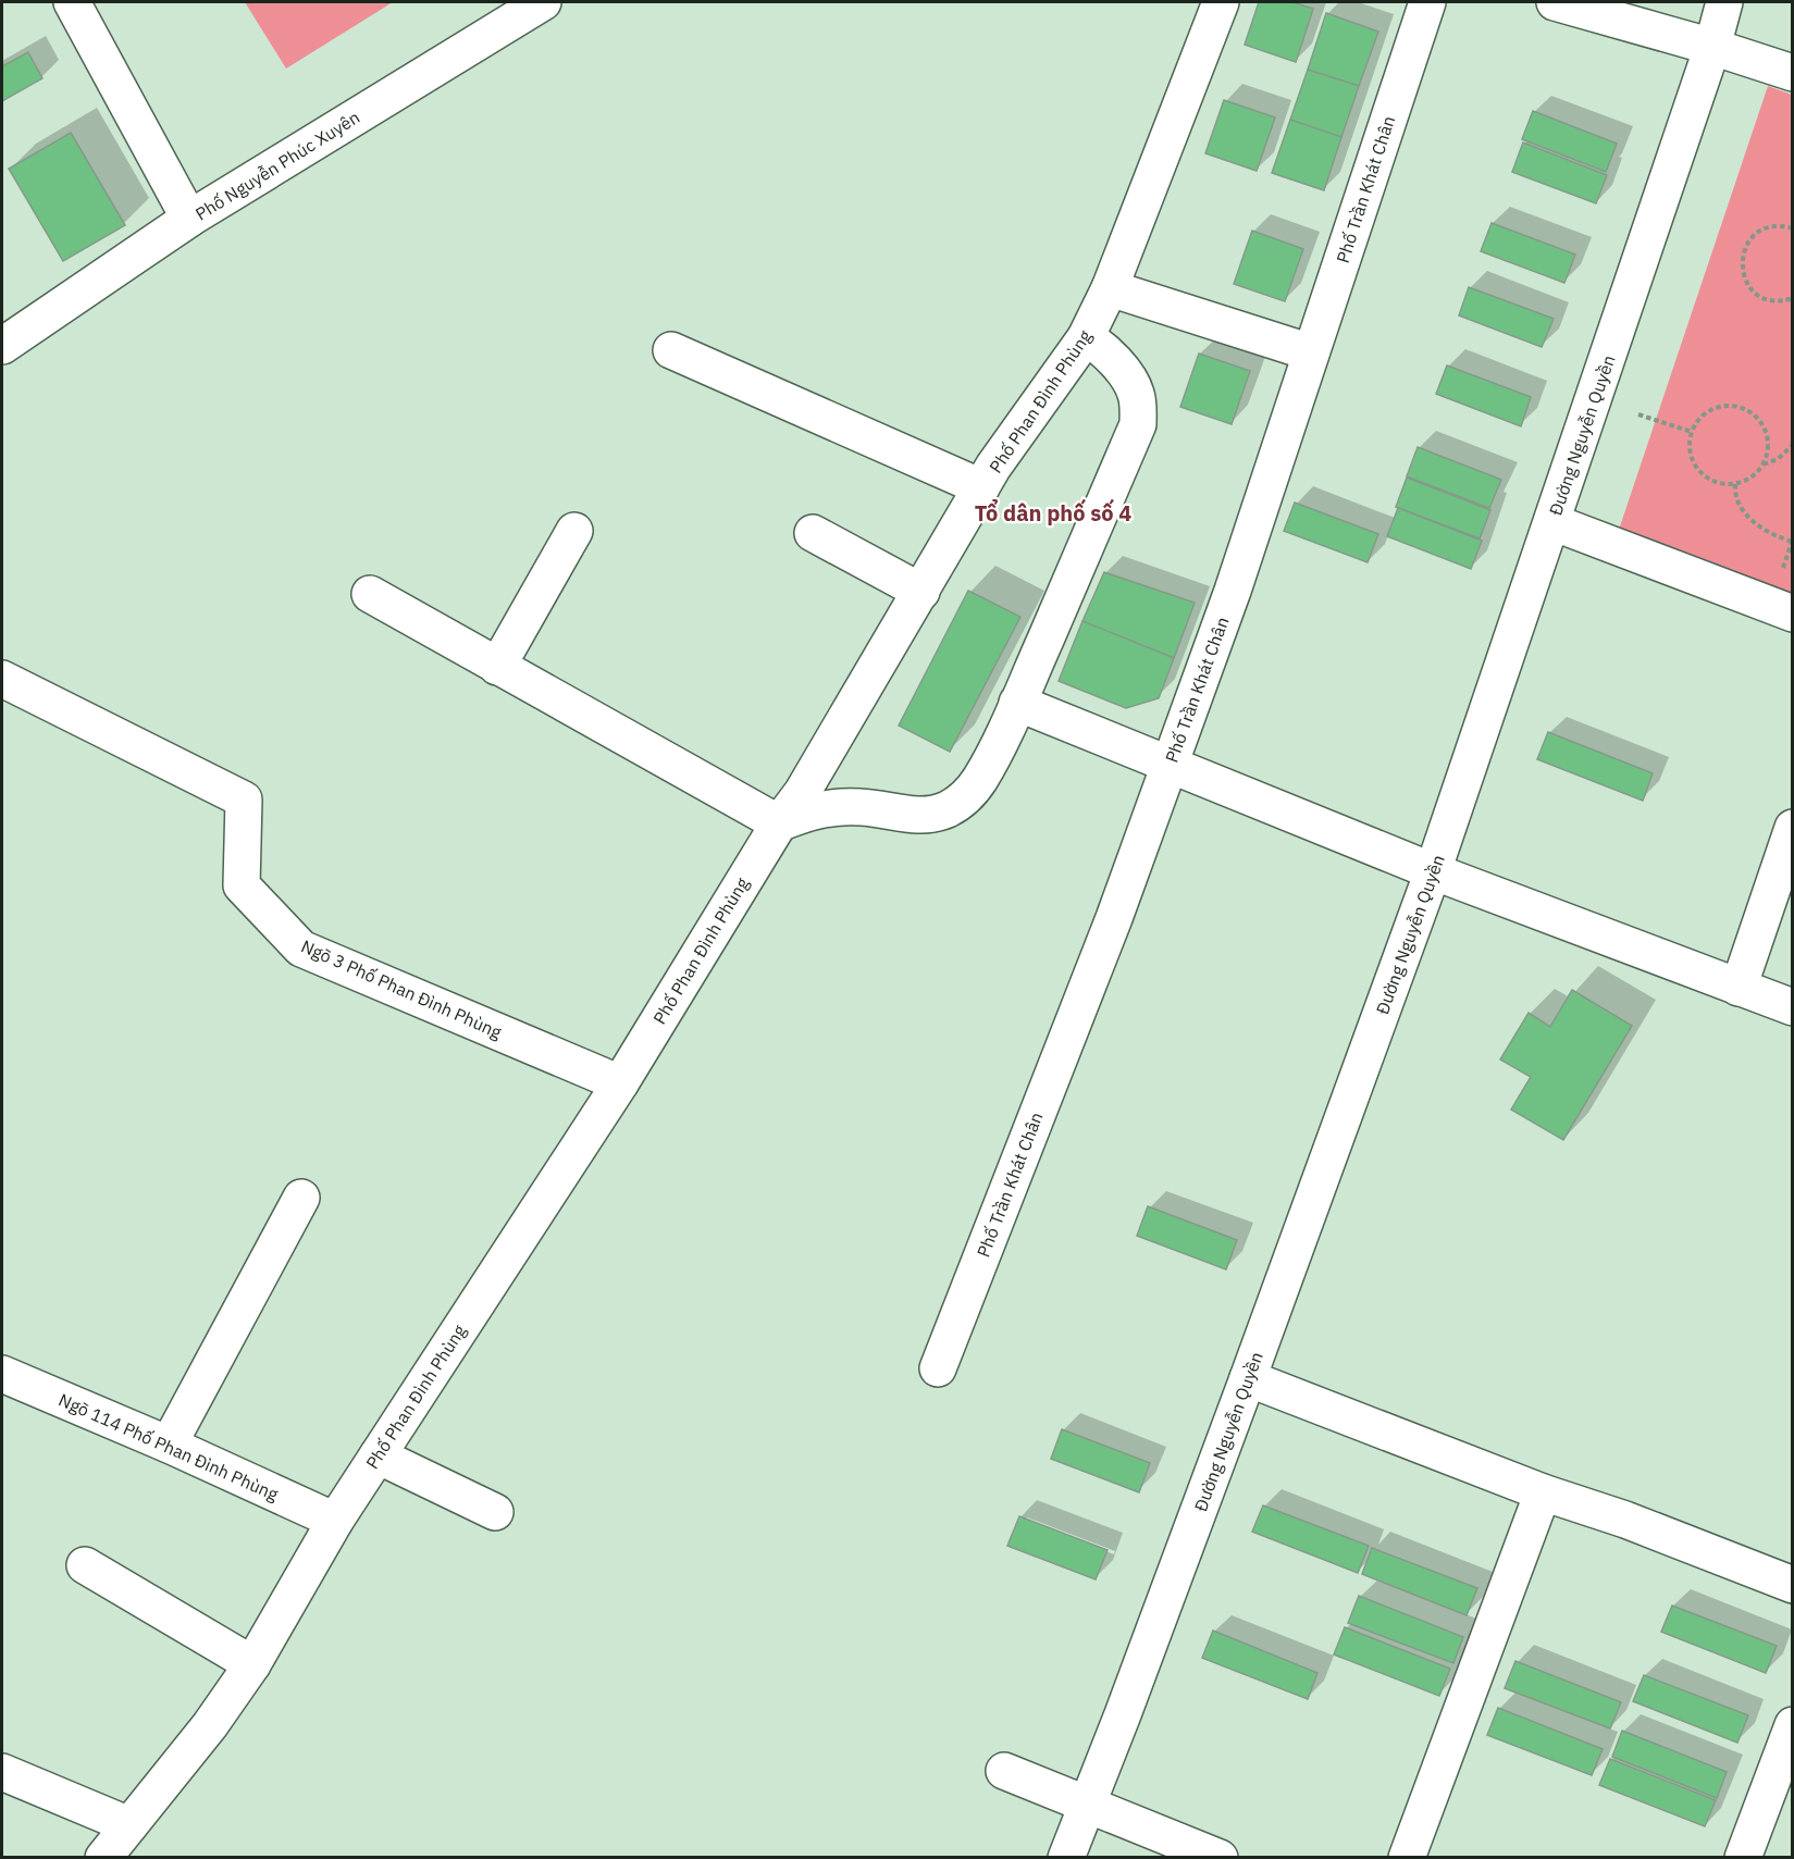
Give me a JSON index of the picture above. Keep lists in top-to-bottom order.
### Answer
{
  "streets": {
    "street": [
      "Phố Nguyễn Phúc Xuyên",
      "Phố Trần Khát Chân",
      "Phố Phan Đình Phùng",
      "Đường Nguyễn Quyền",
      "Ngõ 3 Phố Phan Đình Phùng",
      "Ngõ 114 Phố Phan Đình Phùng"
    ]
  },
  "crossings": [
    ["Phố Phan Đình Phùng", "Ngõ 3 Phố Phan Đình Phùng"],
    ["Phố Phan Đình Phùng", "Ngõ 114 Phố Phan Đình Phùng"]
  ],
  "districts": ["Tổ dân phố số 4"]
}
